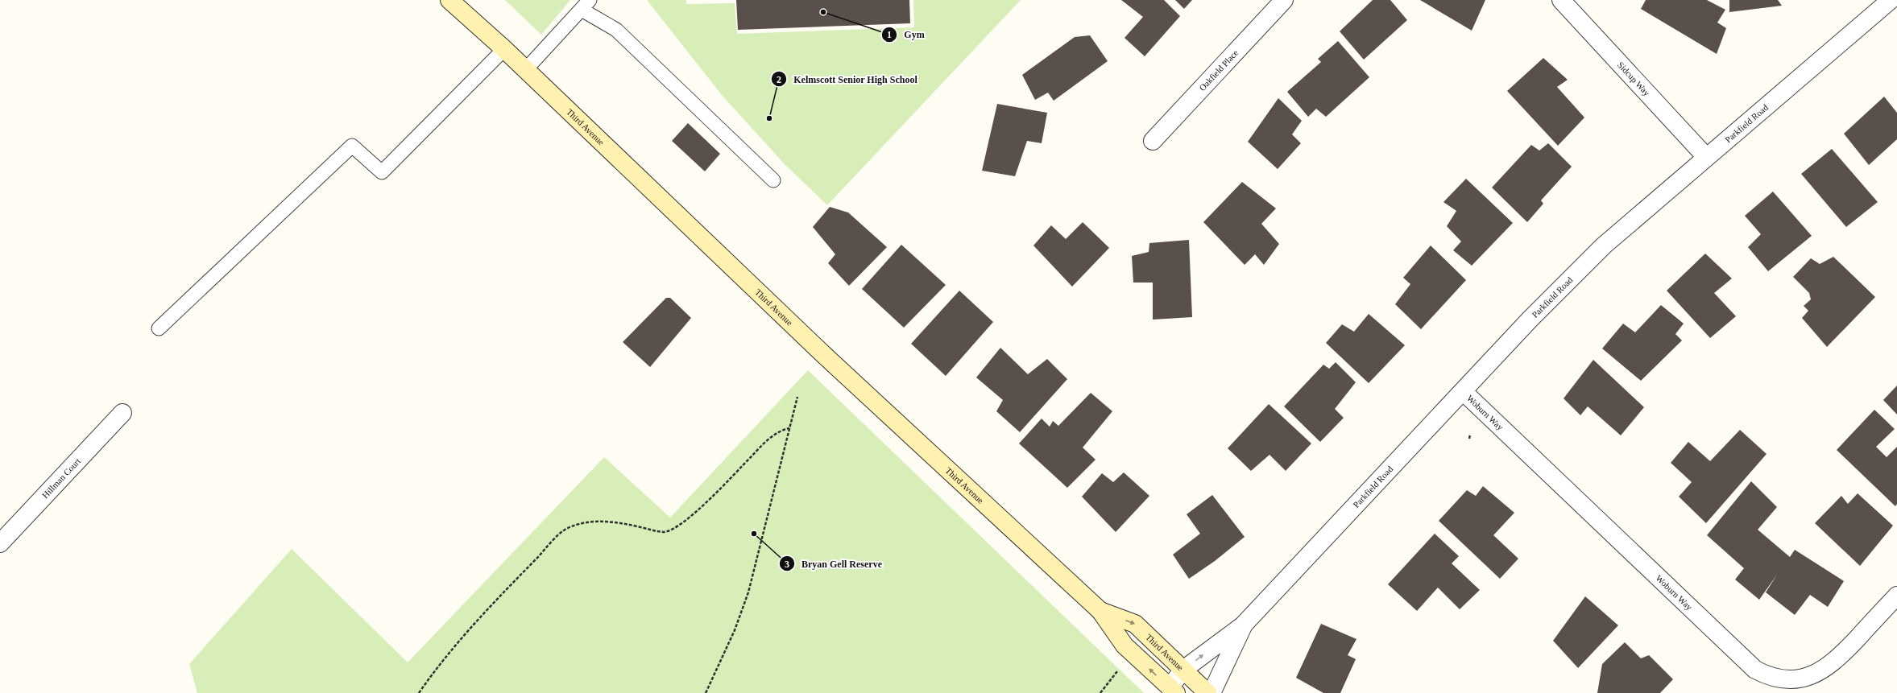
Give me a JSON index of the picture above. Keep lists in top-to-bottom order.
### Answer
{
  "streets": {
    "main road": ["Third Avenue"],
    "street": [
      "Oakfield Place",
      "Sidcup Way",
      "Parkfield Road",
      "Woburn Way",
      "Hillman Court"
    ]
  },
  "crossings": [
    ["Sidcup Way", "Parkfield Road"],
    ["Parkfield Road", "Third Avenue"],
    ["Parkfield Road", "Woburn Way"]
  ],
  "places": ["Gym", "Kelmscott Senior High School", "Bryan Gell Reserve"]
}
